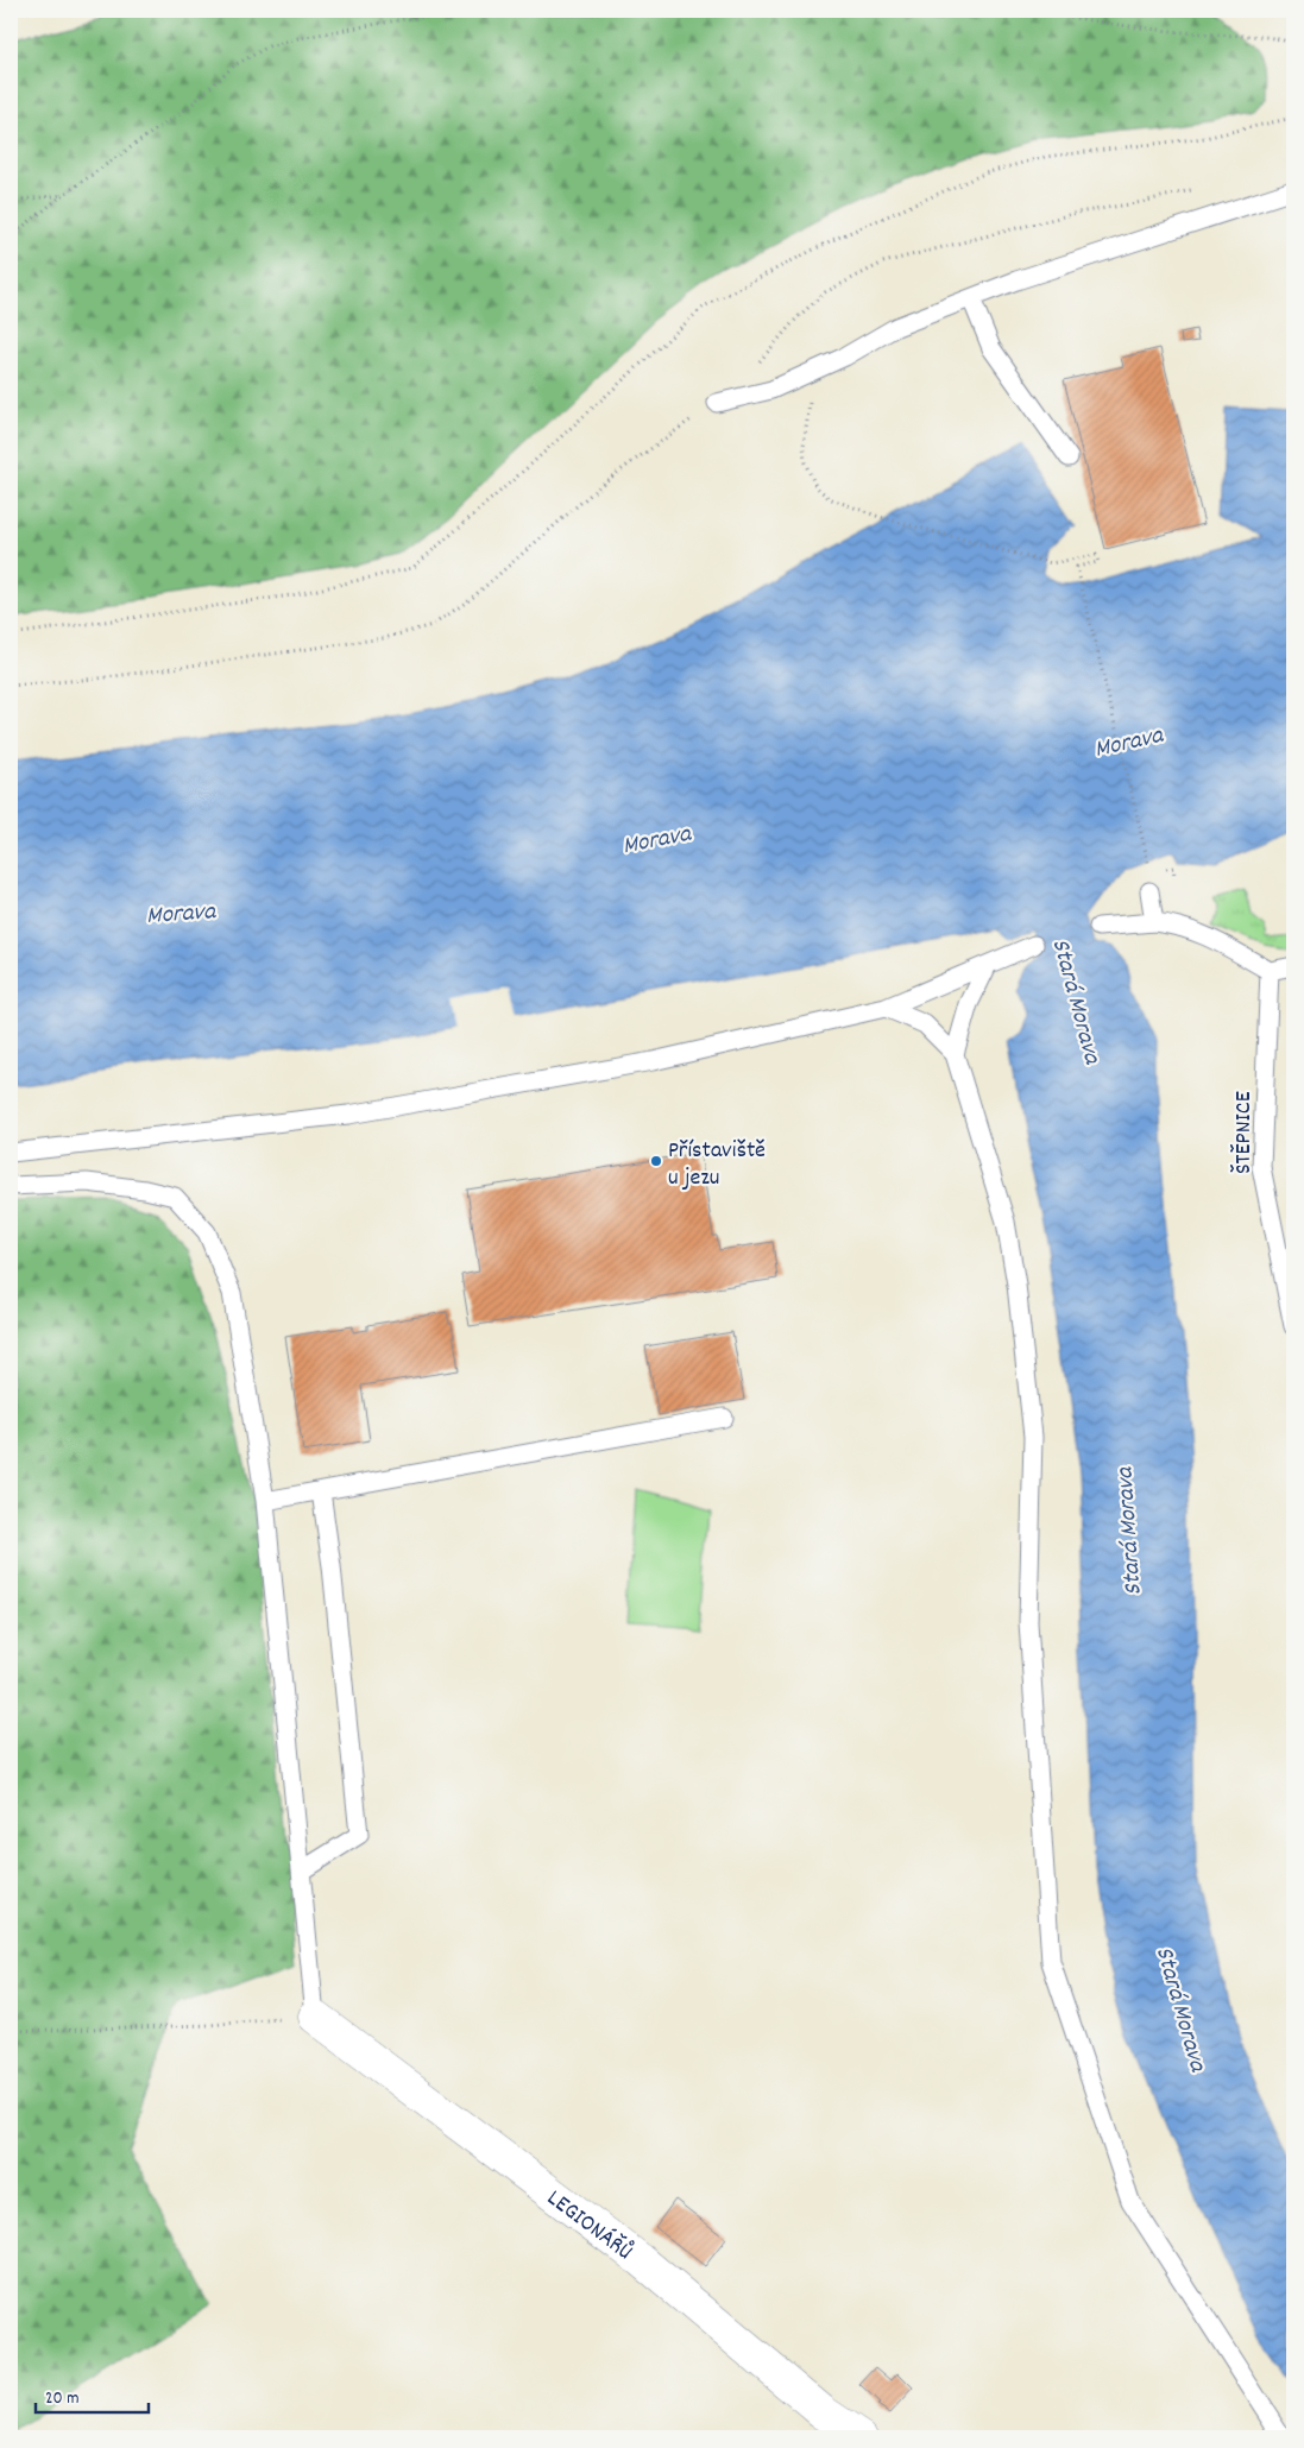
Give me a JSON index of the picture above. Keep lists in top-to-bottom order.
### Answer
{
  "streets": {
    "street": ["LEGIONÁŘŮ"],
    "lane": ["ŠTĚPNICE"]
  },
  "water": ["Morava", "Stará Morava"],
  "places": ["Přístaviště u jezu"],
  "scale_bar": "20 m"
}
